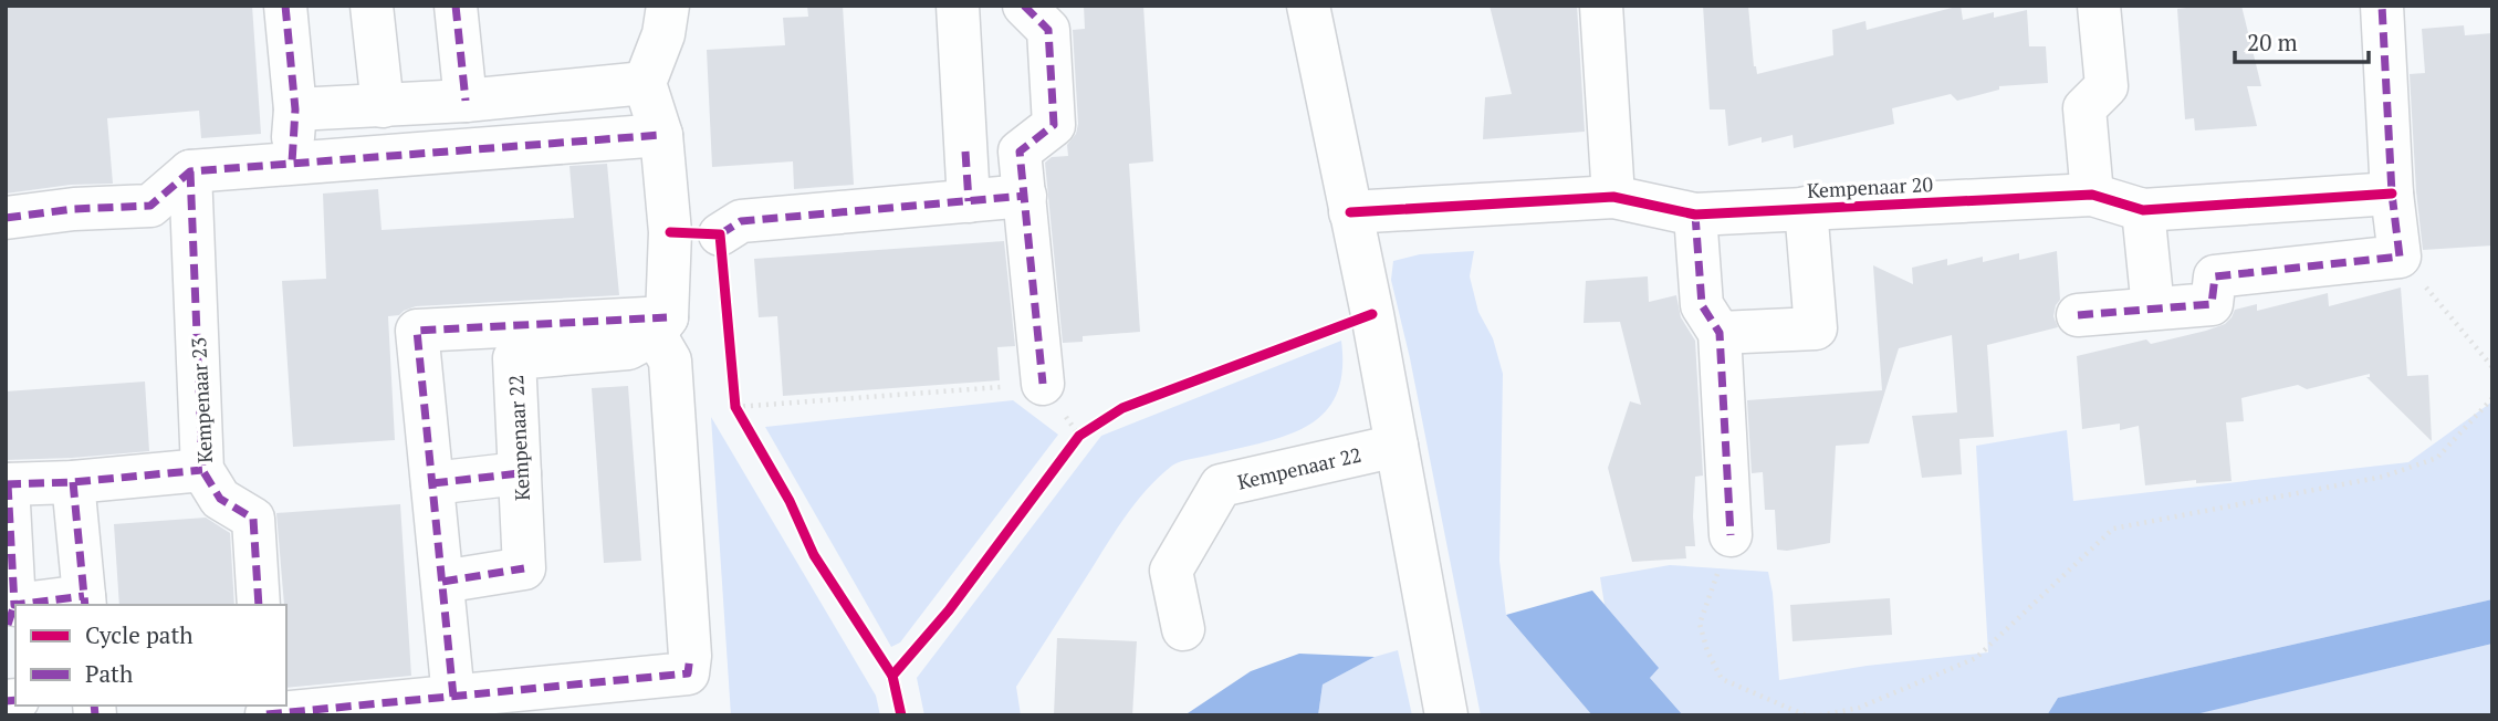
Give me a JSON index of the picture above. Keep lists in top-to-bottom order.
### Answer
{
  "streets": {
    "street": ["Kempenaar 20", "Kempenaar 23", "Kempenaar 22"]
  },
  "legend": ["Cycle path", "Path"],
  "scale_bar": "20 m"
}
